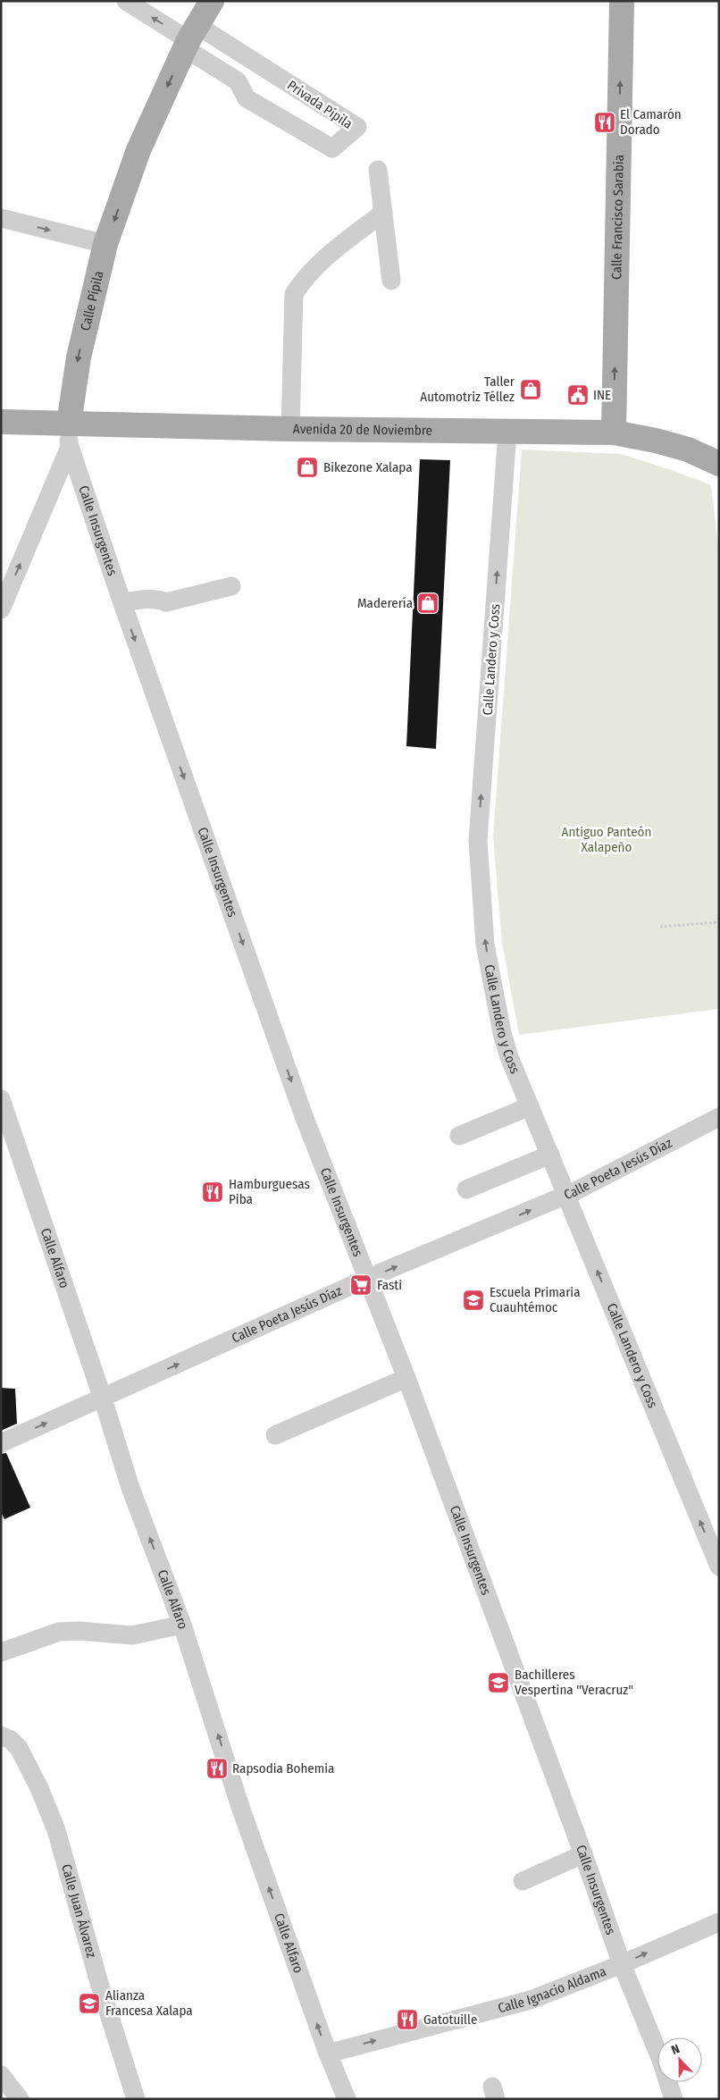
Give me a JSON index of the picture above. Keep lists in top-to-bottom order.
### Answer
{
  "streets": {
    "main road": ["Calle Francisco Sarabia", "Calle Pípila", "Avenida 20 de Noviembre"],
    "street": [
      "Privada Pípila",
      "Calle Insurgentes",
      "Calle Landero y Coss",
      "Calle Poeta Jesús Díaz",
      "Calle Alfaro",
      "Calle Juan Álvarez",
      "Calle Ignacio Aldama"
    ]
  },
  "crossings": [
    ["Privada Pípila", "Calle Pípila"],
    ["Calle Francisco Sarabia", "Avenida 20 de Noviembre"],
    ["Calle Pípila", "Avenida 20 de Noviembre"],
    ["Calle Pípila", "Calle Insurgentes"],
    ["Avenida 20 de Noviembre", "Calle Insurgentes"],
    ["Avenida 20 de Noviembre", "Calle Landero y Coss"],
    ["Calle Insurgentes", "Calle Poeta Jesús Díaz"],
    ["Calle Insurgentes", "Calle Ignacio Aldama"],
    ["Calle Poeta Jesús Díaz", "Calle Alfaro"],
    ["Calle Alfaro", "Calle Ignacio Aldama"]
  ],
  "one_way": [
    "Calle Francisco Sarabia",
    "Calle Insurgentes",
    "Calle Landero y Coss",
    "Calle Alfaro",
    "Calle Ignacio Aldama"
  ],
  "parks": ["Antiguo Panteón Xalapeño"],
  "places": {
    "restaurant": [
      "El Camarón Dorado",
      "Hamburguesas Piba",
      "Rapsodia Bohemia",
      "Gatotuille"
    ],
    "shop": ["Taller Automotriz Téllez", "Bikezone Xalapa", "Maderería"],
    "public building": ["INE"],
    "supermarket": ["Fasti"],
    "school or university": ["Escuela Primaria Cuauhtémoc", "Bachilleres Vespertina \"Veracruz\"", "Alianza Francesa Xalapa"]
  },
  "north": "top"
}
